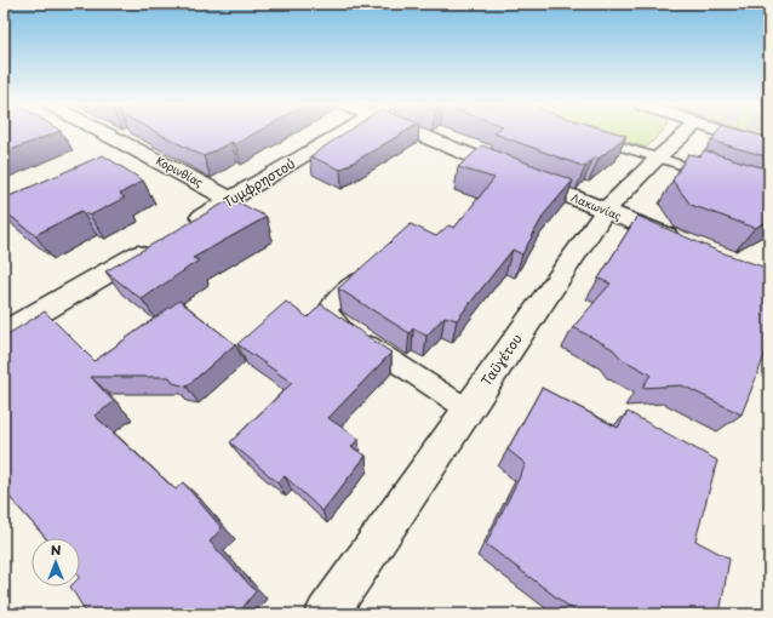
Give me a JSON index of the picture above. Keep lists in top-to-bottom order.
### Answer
{
  "streets": {
    "street": [
      "Κορινθίας",
      "Τυμφρηστού",
      "Λακωνίας",
      "Ταϋγέτου"
    ]
  },
  "crossings": [
    ["Κορινθίας", "Τυμφρηστού"],
    ["Λακωνίας", "Ταϋγέτου"]
  ],
  "north": "top"
}
